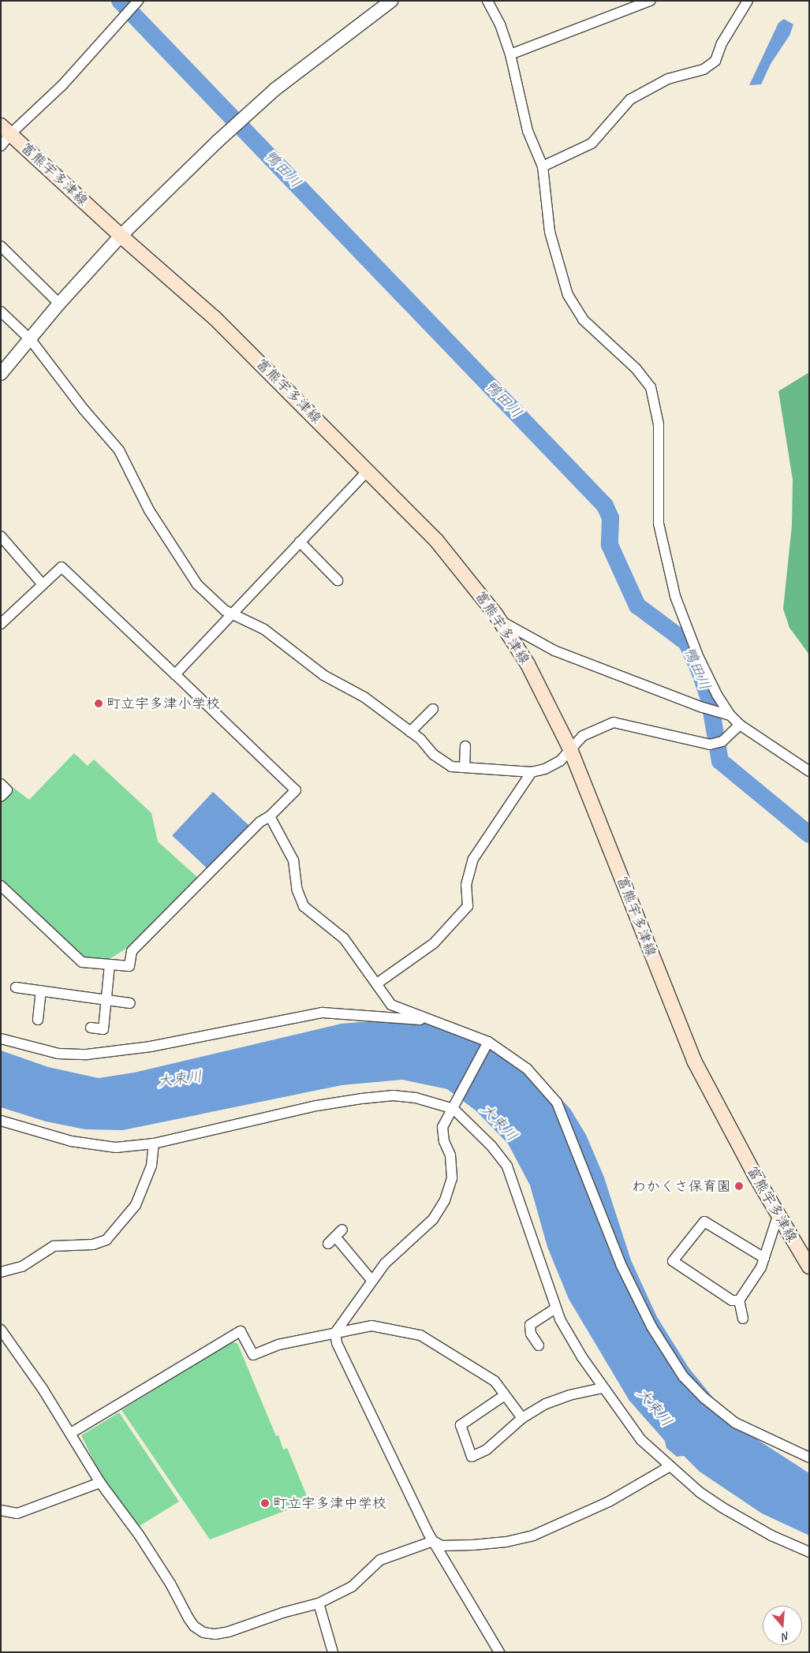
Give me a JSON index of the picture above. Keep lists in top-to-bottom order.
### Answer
{
  "streets": {
    "main road": ["富熊宇多津線"]
  },
  "water": ["鴨田川", "大束川"],
  "places": ["町立宇多津小学校", "わかくさ保育園", "町立宇多津中学校"],
  "north": "bottom"
}
